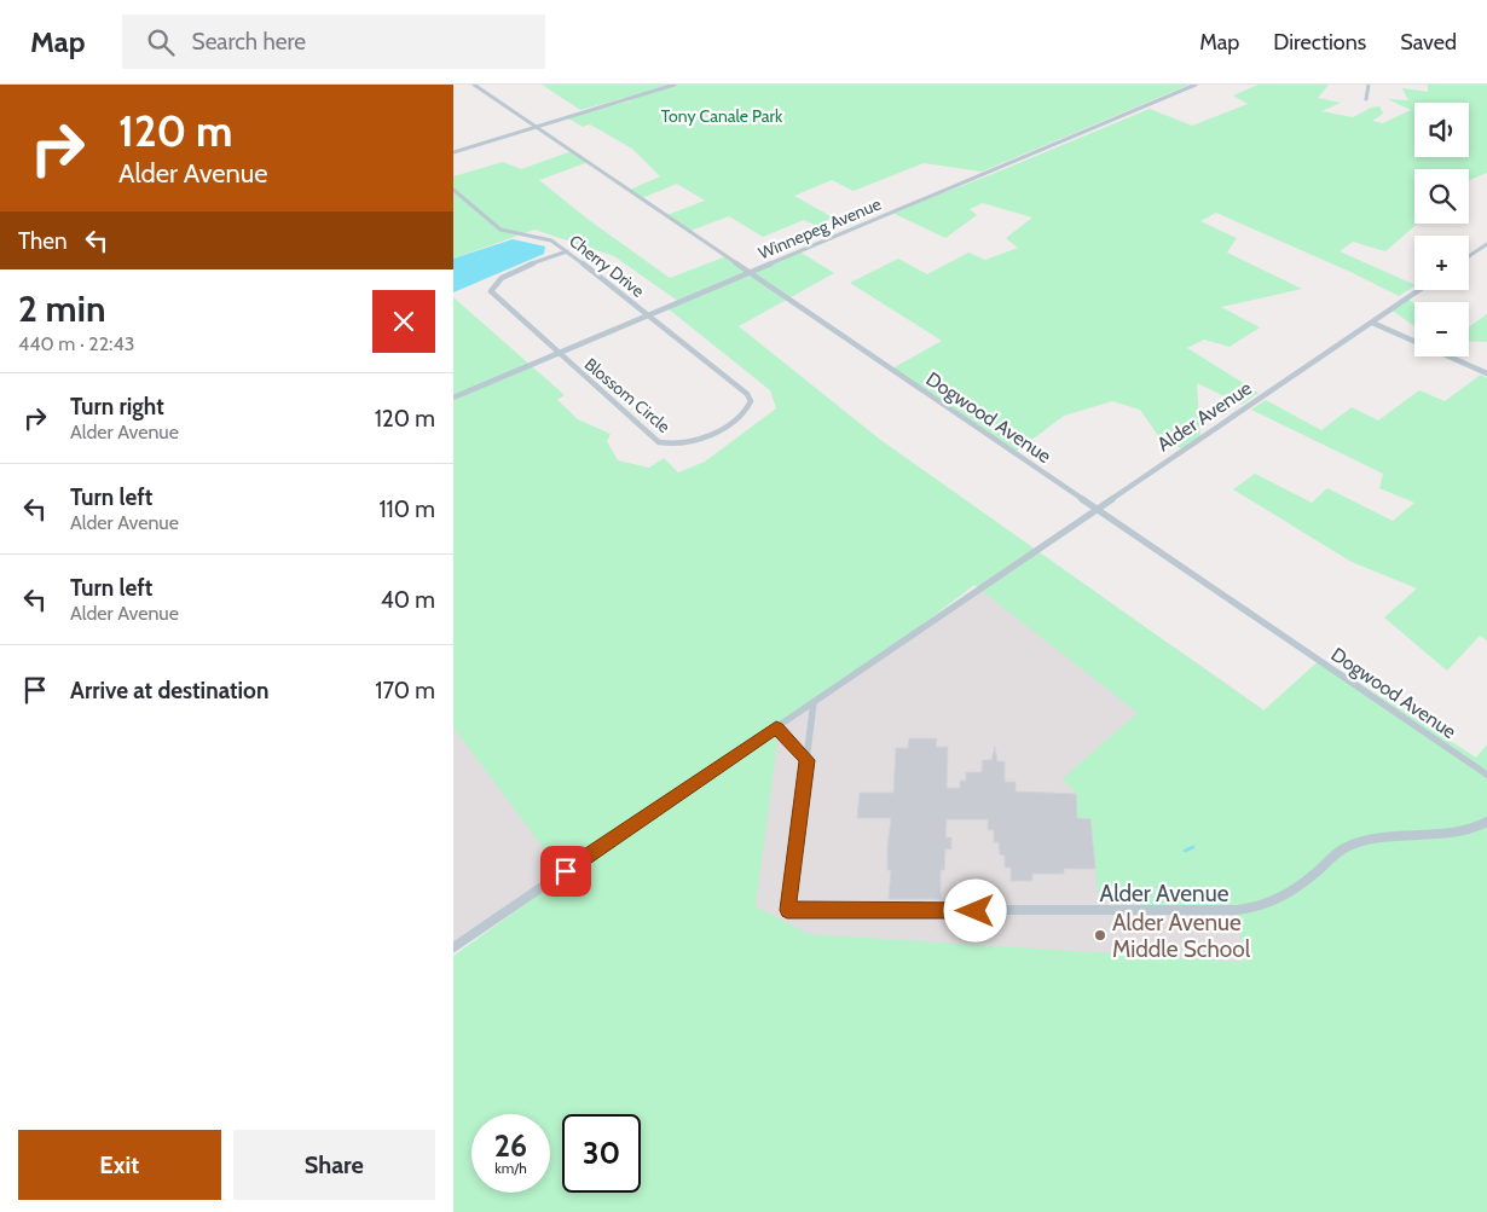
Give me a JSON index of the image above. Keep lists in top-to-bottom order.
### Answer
{
  "streets": {
    "street": [
      "Winnepeg Avenue",
      "Cherry Drive",
      "Blossom Circle",
      "Alder Avenue",
      "Dogwood Avenue"
    ]
  },
  "crossings": [
    ["Winnepeg Avenue", "Cherry Drive"],
    ["Winnepeg Avenue", "Blossom Circle"],
    ["Winnepeg Avenue", "Dogwood Avenue"],
    ["Cherry Drive", "Blossom Circle"],
    ["Alder Avenue", "Dogwood Avenue"]
  ],
  "parks": ["Tony Canale Park"],
  "places": ["Alder Avenue Middle School"],
  "page": {
    "header": "Map",
    "search": "Search here",
    "nav": ["Map", "Directions", "Saved"],
    "turn": ["120 m", "Alder Avenue"],
    "map_buttons": ["+", "−"],
    "then": "Then",
    "heading": ["2 min", "440 m · 22:43"],
    "list": [
      {
        "name": "Turn right",
        "note": "Alder Avenue",
        "value": "120 m"
      },
      {
        "name": "Turn left",
        "note": "Alder Avenue",
        "value": "110 m"
      },
      {
        "name": "Turn left",
        "note": "Alder Avenue",
        "value": "40 m"
      },
      {
        "name": "Arrive at destination",
        "value": "170 m"
      }
    ],
    "speed": "26 km/h",
    "limit": "30",
    "buttons": ["Exit", "Share"]
  }
}
